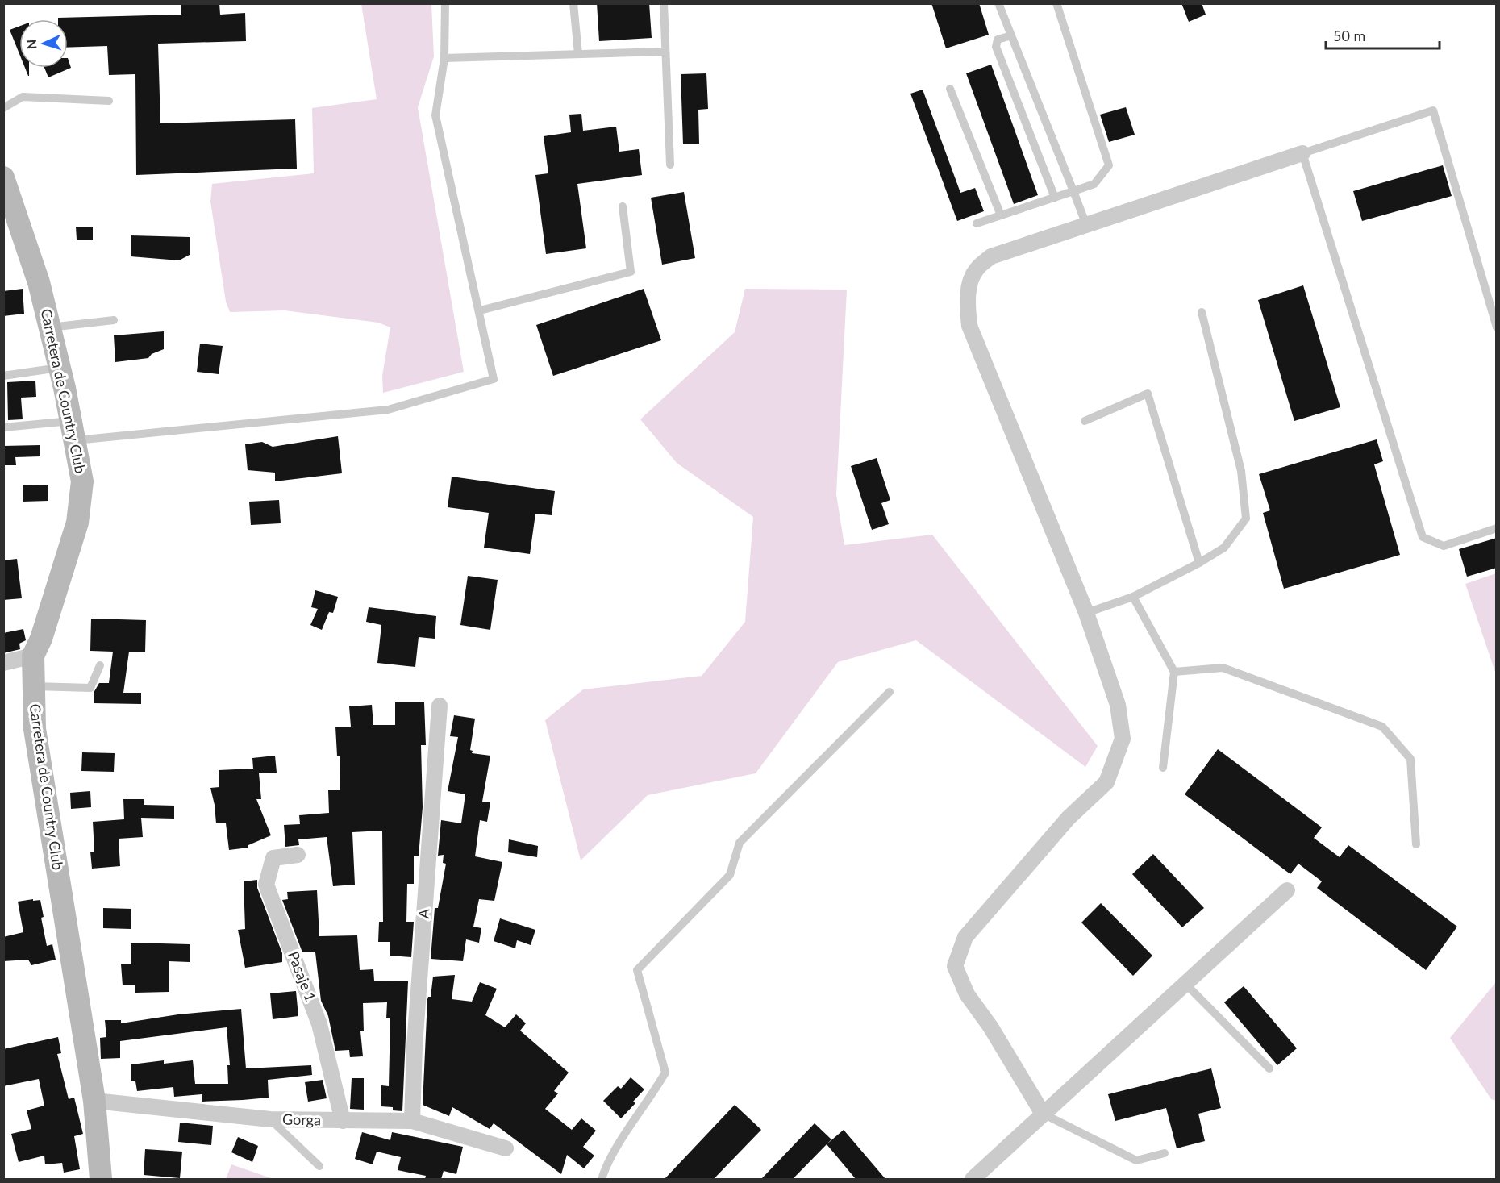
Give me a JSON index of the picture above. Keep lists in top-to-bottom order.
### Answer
{
  "streets": {
    "street": [
      "Carretera de Country Club",
      "A",
      "Pasaje 1",
      "Gorga"
    ]
  },
  "crossings": [
    ["Carretera de Country Club", "Gorga"],
    ["A", "Gorga"],
    ["Pasaje 1", "Gorga"]
  ],
  "scale_bar": "50 m",
  "north": "left"
}
